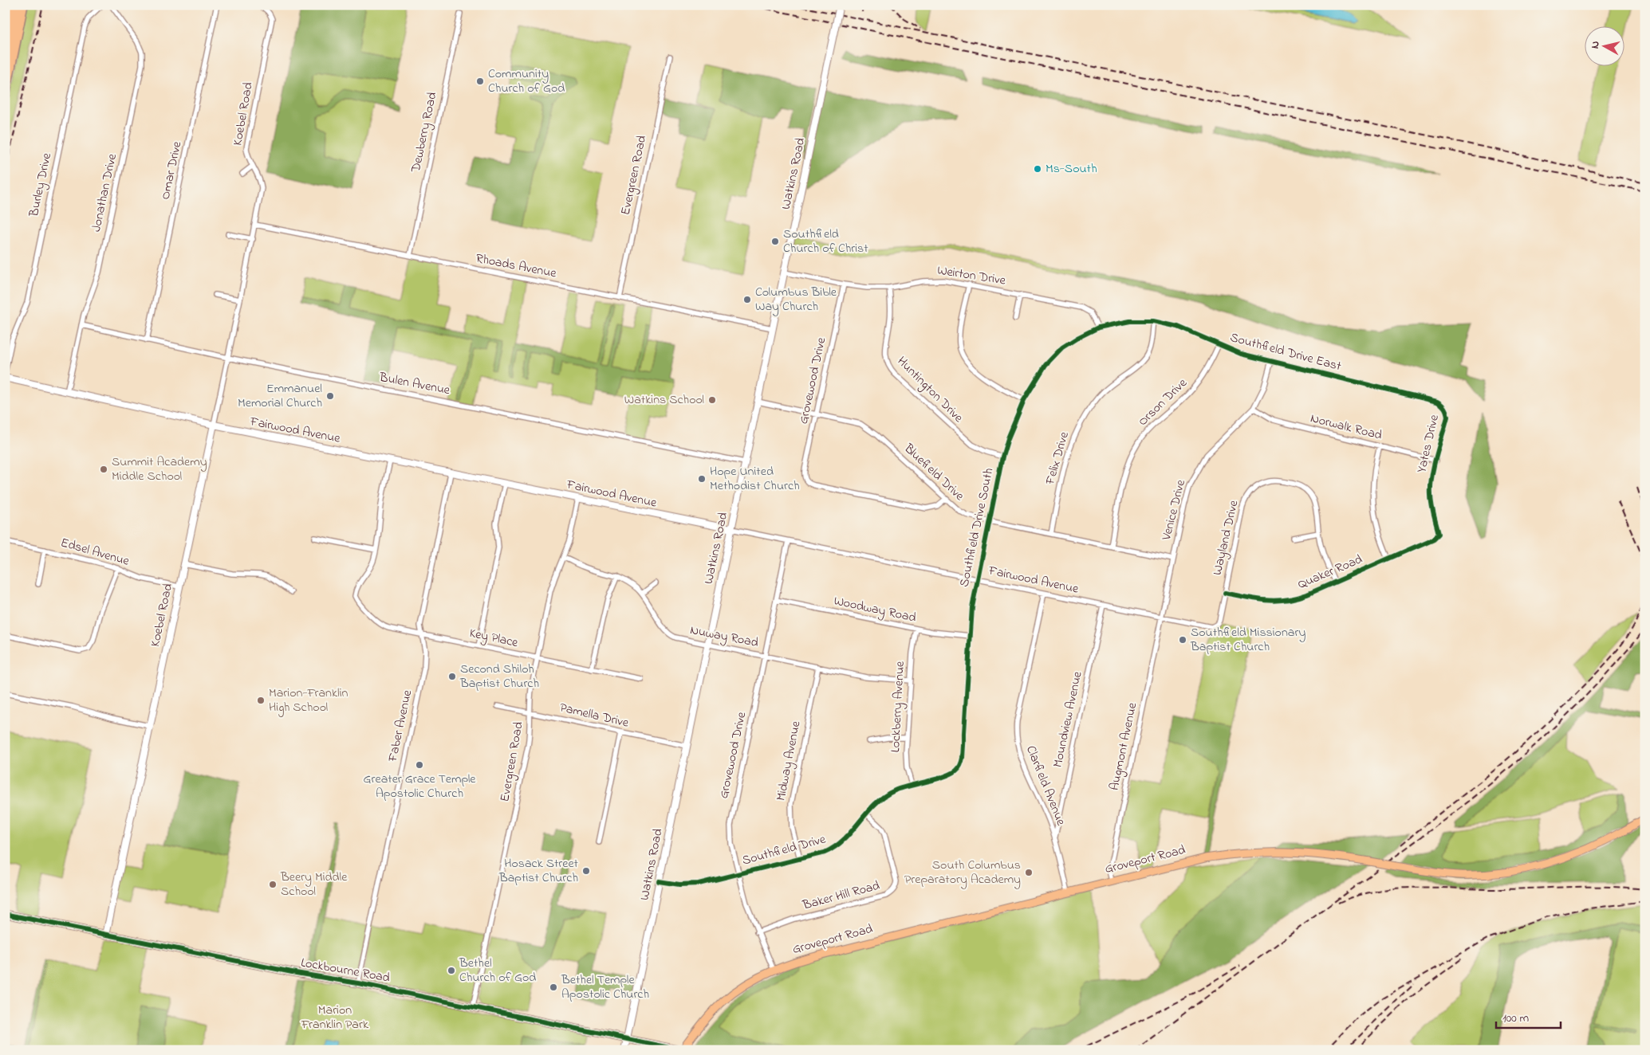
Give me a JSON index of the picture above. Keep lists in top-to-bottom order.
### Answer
{
  "streets": {
    "main road": ["Groveport Road", "Lockbourne Road"],
    "street": [
      "Koebel Road",
      "Dewberry Road",
      "Omar Drive",
      "Watkins Road",
      "Evergreen Road",
      "Burley Drive",
      "Jonathan Drive",
      "Rhoads Avenue",
      "Weirton Drive",
      "Southfield Drive East",
      "Grovewood Drive",
      "Bulen Avenue",
      "Huntington Drive",
      "Orson Drive",
      "Norwalk Road",
      "Fairwood Avenue",
      "Yates Drive",
      "Felix Drive",
      "Bluefield Drive",
      "Venice Drive",
      "Southfield Drive South",
      "Wayland Drive",
      "Edsel Avenue",
      "Quaker Road",
      "Woodway Road",
      "Nuway Road",
      "Key Place",
      "Lockberry Avenue",
      "Pamella Drive",
      "Moundview Avenue",
      "Faber Avenue",
      "Augmont Avenue",
      "Midway Avenue",
      "Clarfield Avenue",
      "Southfield Drive",
      "Baker Hill Road"
    ]
  },
  "crossings": [
    ["Koebel Road", "Rhoads Avenue"],
    ["Koebel Road", "Bulen Avenue"],
    ["Koebel Road", "Fairwood Avenue"],
    ["Koebel Road", "Edsel Avenue"],
    ["Koebel Road", "Lockbourne Road"],
    ["Dewberry Road", "Rhoads Avenue"],
    ["Omar Drive", "Bulen Avenue"],
    ["Watkins Road", "Rhoads Avenue"],
    ["Watkins Road", "Weirton Drive"],
    ["Watkins Road", "Bulen Avenue"],
    ["Watkins Road", "Fairwood Avenue"],
    ["Watkins Road", "Bluefield Drive"],
    ["Watkins Road", "Nuway Road"],
    ["Watkins Road", "Pamella Drive"],
    ["Watkins Road", "Southfield Drive"],
    ["Watkins Road", "Lockbourne Road"],
    ["Evergreen Road", "Rhoads Avenue"],
    ["Evergreen Road", "Fairwood Avenue"],
    ["Evergreen Road", "Nuway Road"],
    ["Evergreen Road", "Key Place"],
    ["Evergreen Road", "Pamella Drive"],
    ["Evergreen Road", "Lockbourne Road"],
    ["Jonathan Drive", "Bulen Avenue"],
    ["Jonathan Drive", "Fairwood Avenue"],
    ["Weirton Drive", "Southfield Drive East"],
    ["Weirton Drive", "Grovewood Drive"],
    ["Weirton Drive", "Huntington Drive"],
    ["Weirton Drive", "Southfield Drive South"],
    ["Southfield Drive East", "Orson Drive"],
    ["Southfield Drive East", "Yates Drive"],
    ["Southfield Drive East", "Felix Drive"],
    ["Southfield Drive East", "Venice Drive"],
    ["Southfield Drive East", "Southfield Drive South"],
    ["Grovewood Drive", "Fairwood Avenue"],
    ["Grovewood Drive", "Bluefield Drive"],
    ["Grovewood Drive", "Woodway Road"],
    ["Grovewood Drive", "Nuway Road"],
    ["Grovewood Drive", "Southfield Drive"],
    ["Grovewood Drive", "Groveport Road"],
    ["Grovewood Drive", "Baker Hill Road"],
    ["Huntington Drive", "Southfield Drive South"],
    ["Orson Drive", "Bluefield Drive"],
    ["Norwalk Road", "Yates Drive"],
    ["Norwalk Road", "Venice Drive"],
    ["Fairwood Avenue", "Venice Drive"],
    ["Fairwood Avenue", "Southfield Drive South"],
    ["Fairwood Avenue", "Wayland Drive"],
    ["Fairwood Avenue", "Moundview Avenue"],
    ["Fairwood Avenue", "Faber Avenue"],
    ["Fairwood Avenue", "Augmont Avenue"],
    ["Fairwood Avenue", "Clarfield Avenue"],
    ["Yates Drive", "Quaker Road"],
    ["Felix Drive", "Bluefield Drive"],
    ["Bluefield Drive", "Venice Drive"],
    ["Bluefield Drive", "Southfield Drive South"],
    ["Venice Drive", "Augmont Avenue"],
    ["Southfield Drive South", "Woodway Road"],
    ["Southfield Drive South", "Southfield Drive"],
    ["Wayland Drive", "Quaker Road"],
    ["Woodway Road", "Lockberry Avenue"],
    ["Nuway Road", "Lockberry Avenue"],
    ["Nuway Road", "Midway Avenue"],
    ["Key Place", "Faber Avenue"],
    ["Lockberry Avenue", "Southfield Drive"],
    ["Moundview Avenue", "Clarfield Avenue"],
    ["Faber Avenue", "Lockbourne Road"],
    ["Augmont Avenue", "Groveport Road"],
    ["Midway Avenue", "Southfield Drive"],
    ["Clarfield Avenue", "Groveport Road"],
    ["Southfield Drive", "Baker Hill Road"],
    ["Groveport Road", "Lockbourne Road"]
  ],
  "parks": ["Marion Franklin Park"],
  "places": [
    "Community Church of God",
    "Ms-South",
    "Southfield Church of Christ",
    "Columbus Bible Way Church",
    "Emmanuel Memorial Church",
    "Watkins School",
    "Summit Academy Middle School",
    "Hope United Methodist Church",
    "Southfield Missionary Baptist Church",
    "Second Shiloh Baptist Church",
    "Marion-Franklin High School",
    "Greater Grace Temple Apostolic Church",
    "Hosack Street Baptist Church",
    "South Columbus Preparatory Academy",
    "Beery Middle School",
    "Bethel Church of God",
    "Bethel Temple Apostolic Church"
  ],
  "scale_bar": "100 m",
  "north": "left"
}
